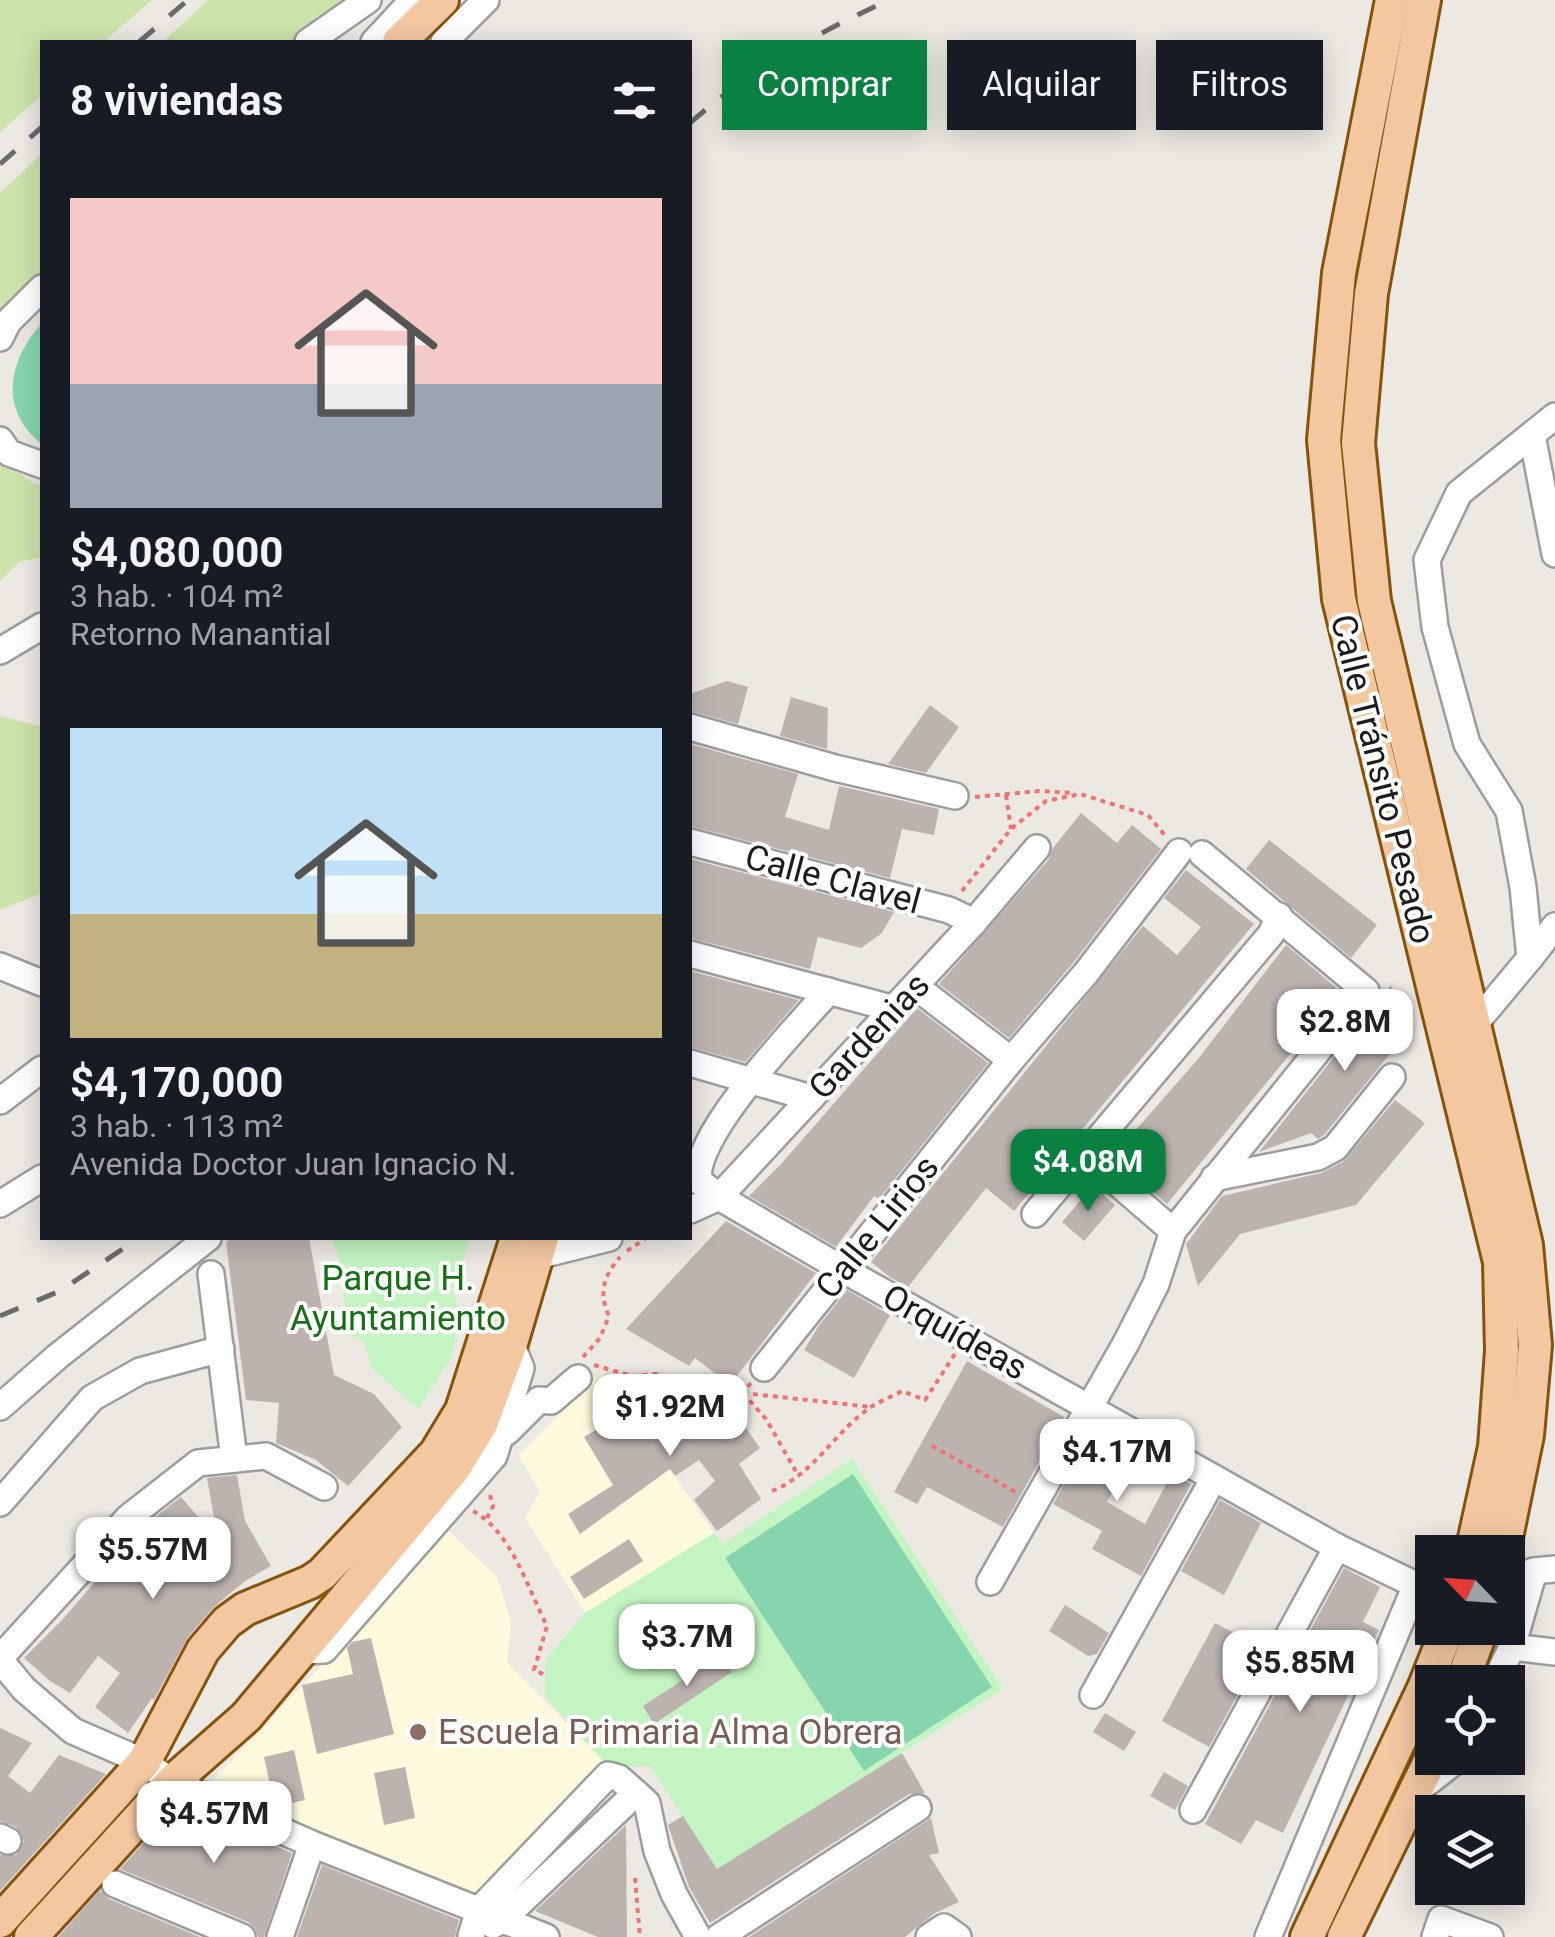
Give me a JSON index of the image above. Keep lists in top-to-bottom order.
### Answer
{
  "streets": {
    "main road": ["Calle Tránsito Pesado"],
    "street": [
      "Calle Clavel",
      "Gardenias",
      "Calle Lirios",
      "Orquídeas"
    ]
  },
  "crossings": [
    ["Calle Clavel", "Gardenias"],
    ["Gardenias", "Orquídeas"],
    ["Calle Lirios", "Orquídeas"]
  ],
  "parks": ["Parque H. Ayuntamiento"],
  "places": ["Escuela Primaria Alma Obrera"],
  "north": "top left",
  "page": {
    "chip": ["Comprar", "Alquilar", "Filtros"],
    "heading": "8 viviendas",
    "list": [
      {
        "name": "$4,080,000",
        "note": "3 hab. · 104 m² · Retorno Manantial"
      },
      {
        "name": "$4,170,000",
        "note": "3 hab. · 113 m² · Avenida Doctor Juan Ignacio N."
      }
    ],
    "price": [
      "$2.8M",
      "$4.08M",
      "$1.92M",
      "$4.17M",
      "$5.57M",
      "$3.7M",
      "$5.85M",
      "$4.57M"
    ]
  }
}
